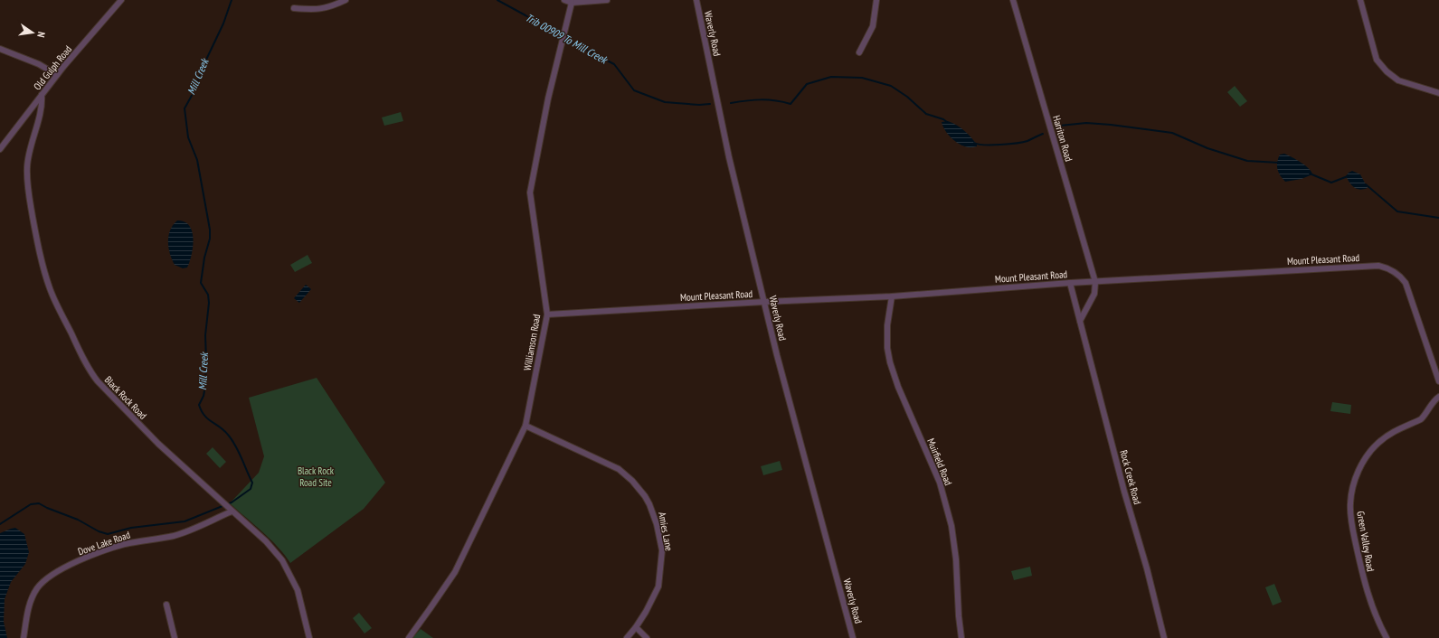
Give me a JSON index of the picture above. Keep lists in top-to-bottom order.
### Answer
{
  "streets": {
    "street": [
      "Waverly Road",
      "Old Gulph Road",
      "Harriton Road",
      "Mount Pleasant Road",
      "Williamson Road",
      "Black Rock Road",
      "Muirfield Road",
      "Rock Creek Road",
      "Amies Lane",
      "Green Valley Road",
      "Dove Lake Road"
    ]
  },
  "crossings": [
    ["Waverly Road", "Mount Pleasant Road"],
    ["Old Gulph Road", "Black Rock Road"],
    ["Harriton Road", "Mount Pleasant Road"],
    ["Mount Pleasant Road", "Williamson Road"],
    ["Mount Pleasant Road", "Muirfield Road"],
    ["Mount Pleasant Road", "Rock Creek Road"],
    ["Williamson Road", "Amies Lane"],
    ["Black Rock Road", "Dove Lake Road"]
  ],
  "water": ["Trib 00909 To Mill Creek", "Mill Creek"],
  "parks": ["Black Rock Road Site"],
  "north": "right"
}
